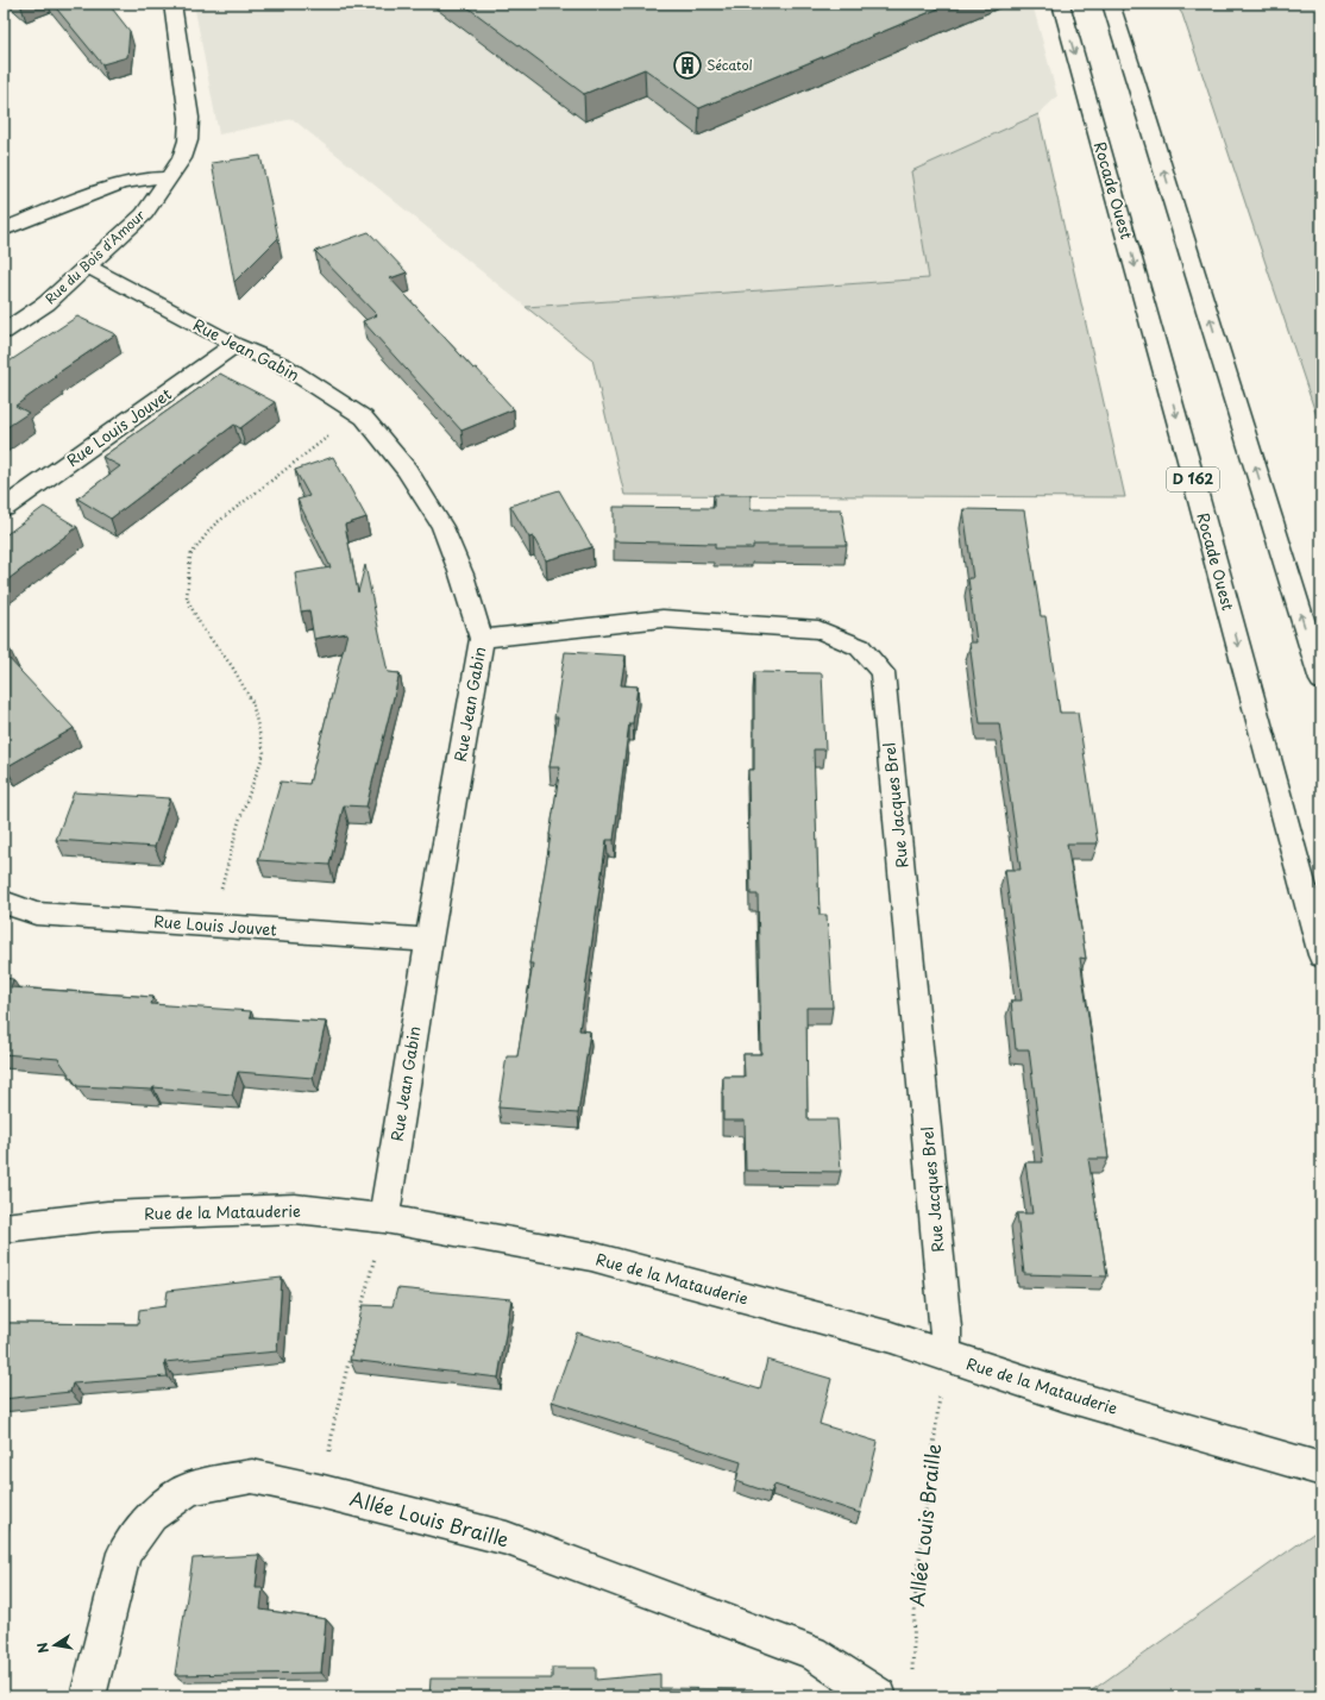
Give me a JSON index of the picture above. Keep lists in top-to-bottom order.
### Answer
{
  "streets": {
    "street": [
      "Rocade Ouest",
      "Rue du Bois d'Amour",
      "Rue Jean Gabin",
      "Rue Louis Jouvet",
      "D 162",
      "Rue Jacques Brel",
      "Rue de la Matauderie",
      "Allée Louis Braille"
    ]
  },
  "crossings": [
    ["Rue du Bois d'Amour", "Rue Jean Gabin"],
    ["Rue Jean Gabin", "Rue Louis Jouvet"],
    ["Rue Jean Gabin", "Rue Jacques Brel"],
    ["Rue Jean Gabin", "Rue de la Matauderie"],
    ["Rue Jacques Brel", "Rue de la Matauderie"],
    ["Rue Jacques Brel", "Allée Louis Braille"],
    ["Rue de la Matauderie", "Allée Louis Braille"]
  ],
  "places": {
    "building": ["Sécatol"]
  },
  "north": "left"
}
